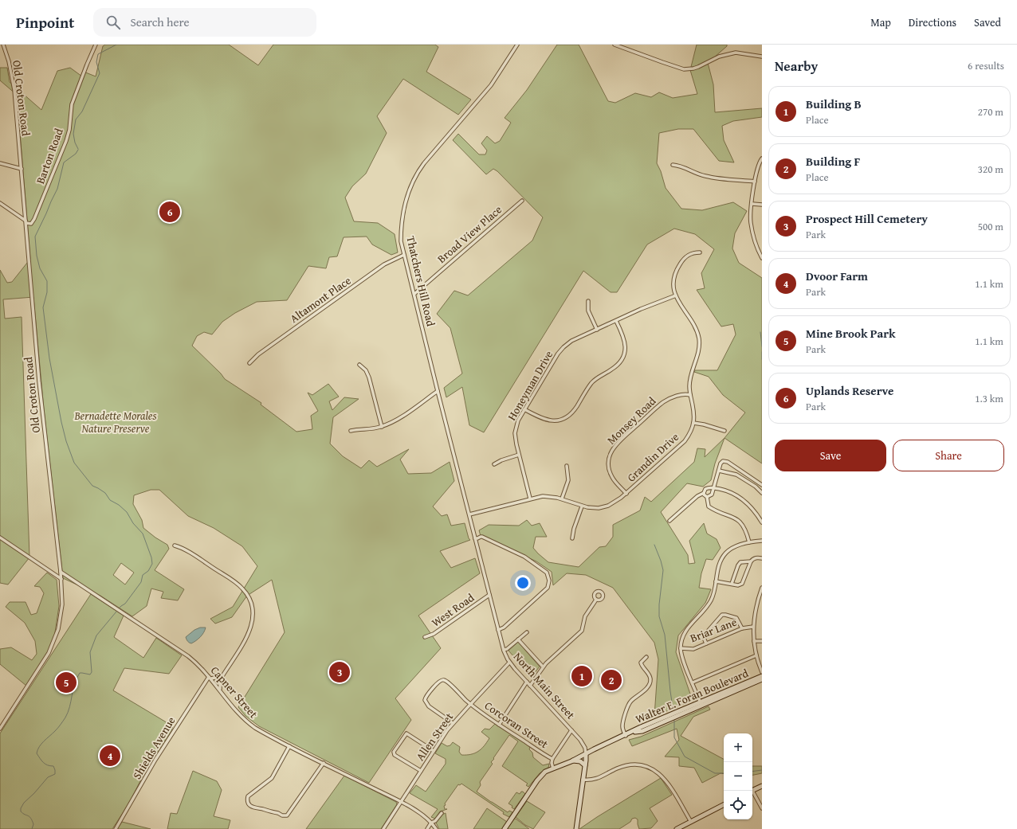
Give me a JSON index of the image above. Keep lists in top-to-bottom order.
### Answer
{
  "streets": {
    "street": [
      "Old Croton Road",
      "Barton Road",
      "Broad View Place",
      "Thatchers Hill Road",
      "Altamont Place",
      "Honeyman Drive",
      "Monsey Road",
      "Grandin Drive",
      "West Road",
      "Briar Lane",
      "North Main Street",
      "Capner Street",
      "Walter E. Foran Boulevard",
      "Corcoran Street",
      "Allen Street",
      "Shields Avenue"
    ]
  },
  "crossings": [
    ["Old Croton Road", "Barton Road"],
    ["Old Croton Road", "Capner Street"],
    ["Broad View Place", "Thatchers Hill Road"],
    ["Thatchers Hill Road", "Altamont Place"],
    ["Thatchers Hill Road", "Grandin Drive"],
    ["Thatchers Hill Road", "North Main Street"],
    ["Honeyman Drive", "Grandin Drive"],
    ["Monsey Road", "Grandin Drive"],
    ["Grandin Drive", "North Main Street"],
    ["West Road", "North Main Street"],
    ["North Main Street", "Walter E. Foran Boulevard"],
    ["North Main Street", "Allen Street"],
    ["Capner Street", "Allen Street"],
    ["Capner Street", "Shields Avenue"],
    ["Corcoran Street", "Allen Street"]
  ],
  "parks": ["Bernadette Morales Nature Preserve"],
  "page": {
    "header": "Pinpoint",
    "search": "Search here",
    "nav": ["Map", "Directions", "Saved"],
    "heading": ["Nearby", "6 results"],
    "list": [
      {
        "mark": "1",
        "name": "Building B",
        "note": "Place",
        "value": "270 m"
      },
      {
        "mark": "2",
        "name": "Building F",
        "note": "Place",
        "value": "320 m"
      },
      {
        "mark": "3",
        "name": "Prospect Hill Cemetery",
        "note": "Park",
        "value": "500 m"
      },
      {
        "mark": "4",
        "name": "Dvoor Farm",
        "note": "Park",
        "value": "1.1 km"
      },
      {
        "mark": "5",
        "name": "Mine Brook Park",
        "note": "Park",
        "value": "1.1 km"
      },
      {
        "mark": "6",
        "name": "Uplands Reserve",
        "note": "Park",
        "value": "1.3 km"
      }
    ],
    "pins": [
      "6",
      "3",
      "1",
      "2",
      "5",
      "4"
    ],
    "buttons": ["Save", "Share"],
    "map_buttons": ["+", "−"]
  }
}
